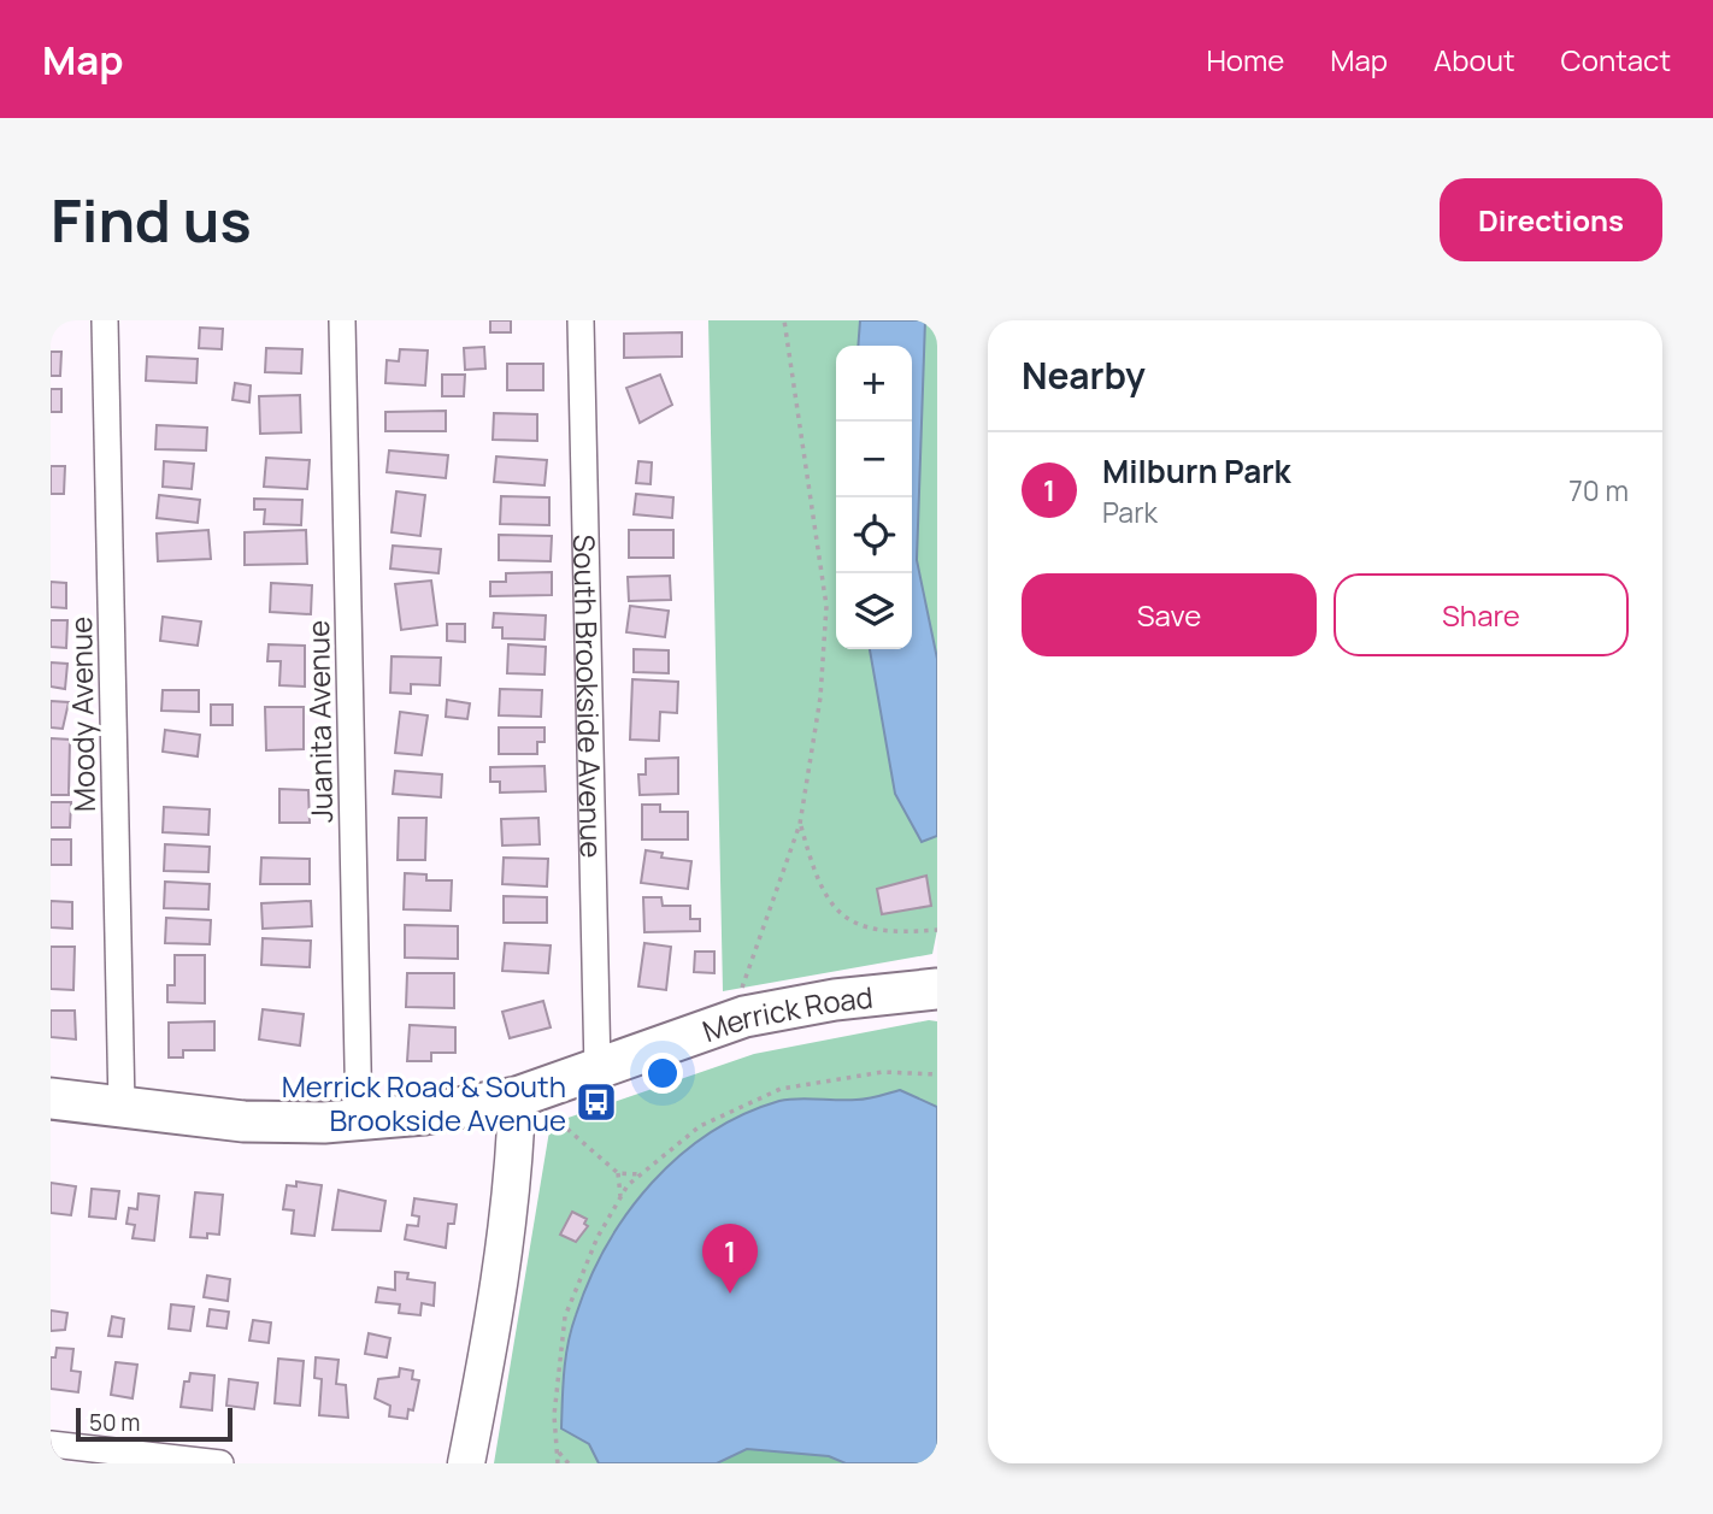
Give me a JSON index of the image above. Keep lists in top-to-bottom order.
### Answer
{
  "streets": {
    "main road": ["Merrick Road"],
    "street": ["South Brookside Avenue", "Moody Avenue", "Juanita Avenue"]
  },
  "crossings": [
    ["South Brookside Avenue", "Merrick Road"],
    ["Moody Avenue", "Merrick Road"],
    ["Juanita Avenue", "Merrick Road"]
  ],
  "places": {
    "bus stop": ["Merrick Road & South Brookside Avenue"]
  },
  "scale_bar": "50 m",
  "page": {
    "header": "Map",
    "nav": [
      "Home",
      "Map",
      "About",
      "Contact"
    ],
    "buttons": [
      "Directions",
      ["Save", "Share"]
    ],
    "title": "Find us",
    "heading": "Nearby",
    "map_buttons": ["+", "−"],
    "list": [
      {
        "mark": "1",
        "name": "Milburn Park",
        "note": "Park",
        "value": "70 m"
      }
    ],
    "pins": "1",
    "scale": "50 m"
  }
}
